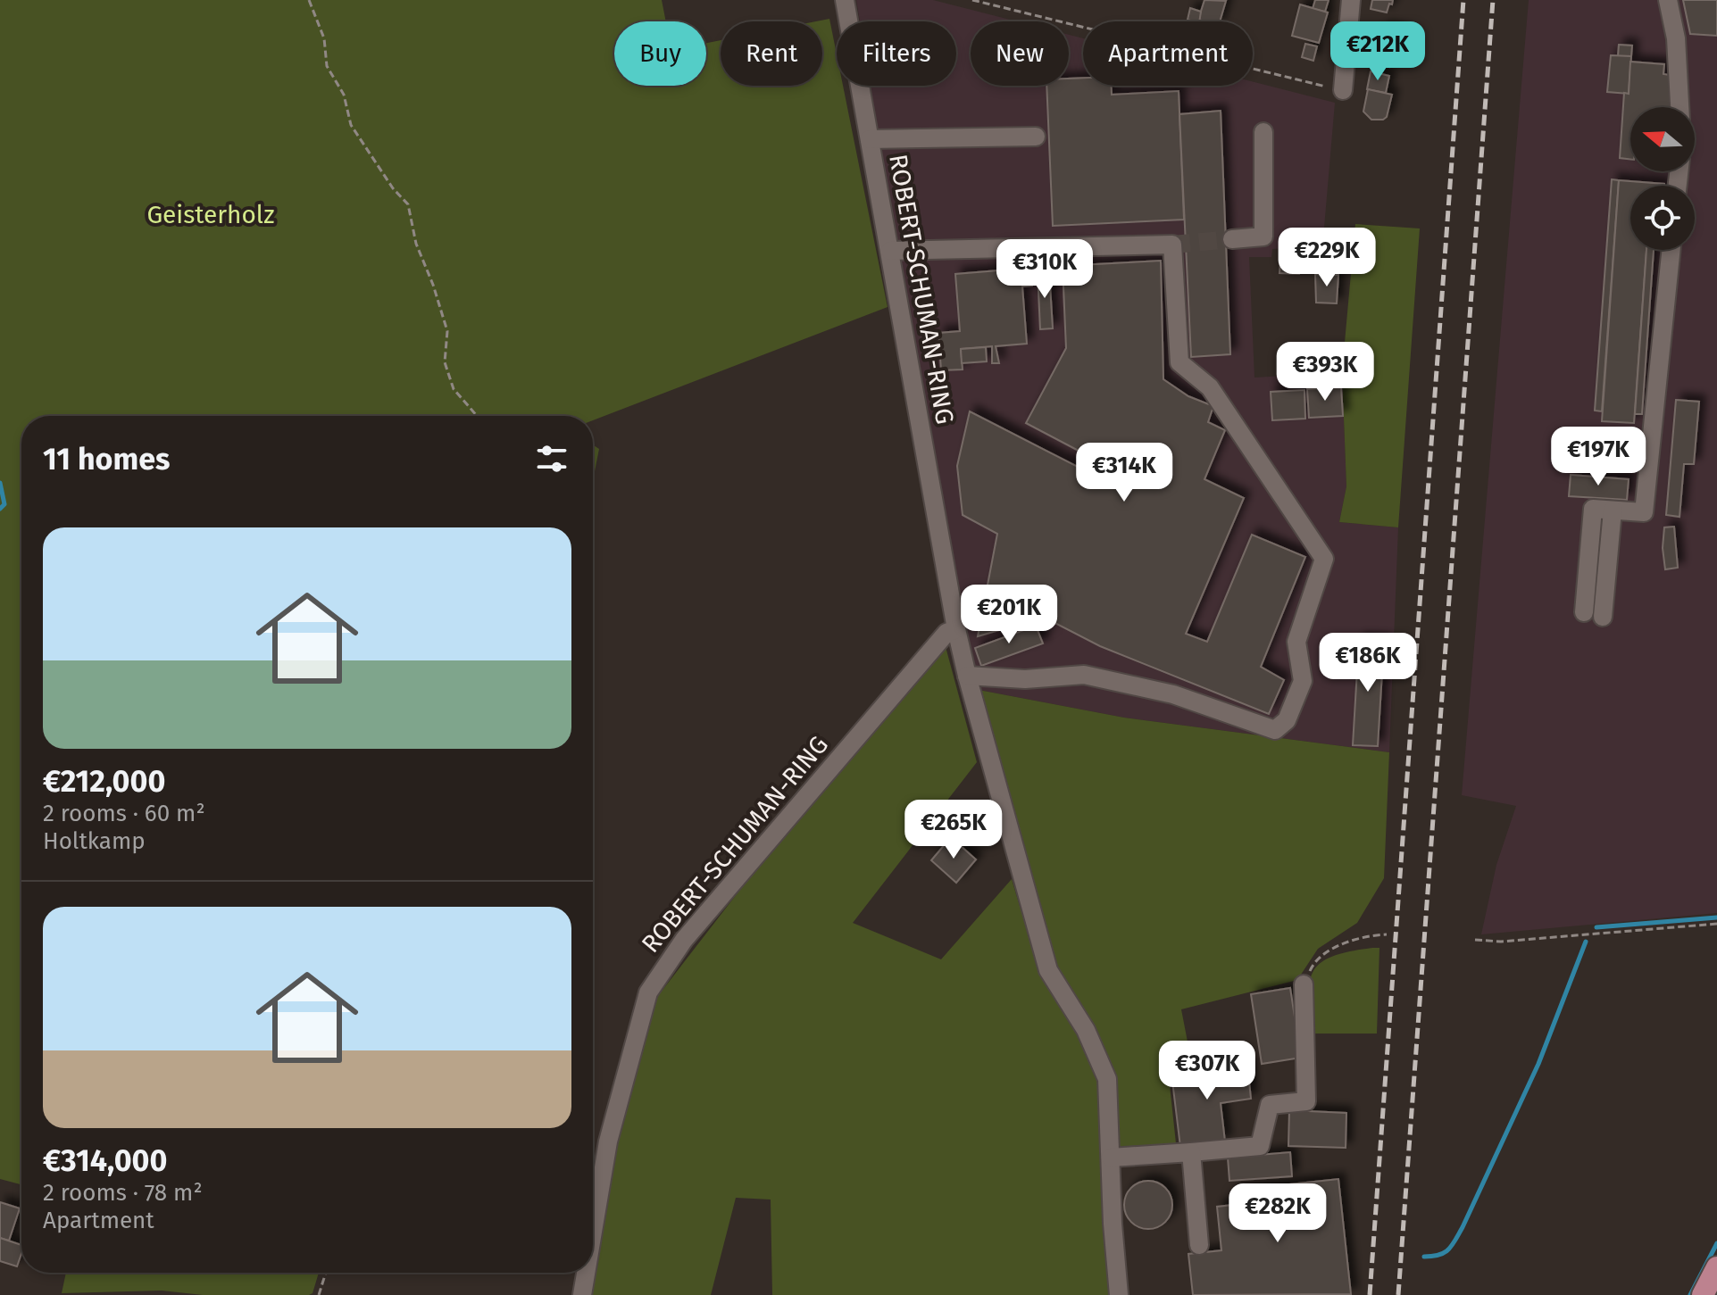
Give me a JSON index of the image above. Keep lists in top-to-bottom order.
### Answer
{
  "streets": {
    "street": ["ROBERT-SCHUMAN-RING"]
  },
  "parks": ["Geisterholz"],
  "north": "left",
  "page": {
    "price": [
      "€212K",
      "€229K",
      "€310K",
      "€393K",
      "€197K",
      "€314K",
      "€201K",
      "€186K",
      "€265K",
      "€307K",
      "€282K"
    ],
    "chip": [
      "Buy",
      "Rent",
      "Filters",
      "New",
      "Apartment"
    ],
    "heading": "11 homes",
    "list": [
      {
        "name": "€212,000",
        "note": "2 rooms · 60 m² · Holtkamp"
      },
      {
        "name": "€314,000",
        "note": "2 rooms · 78 m² · Apartment"
      }
    ]
  }
}
